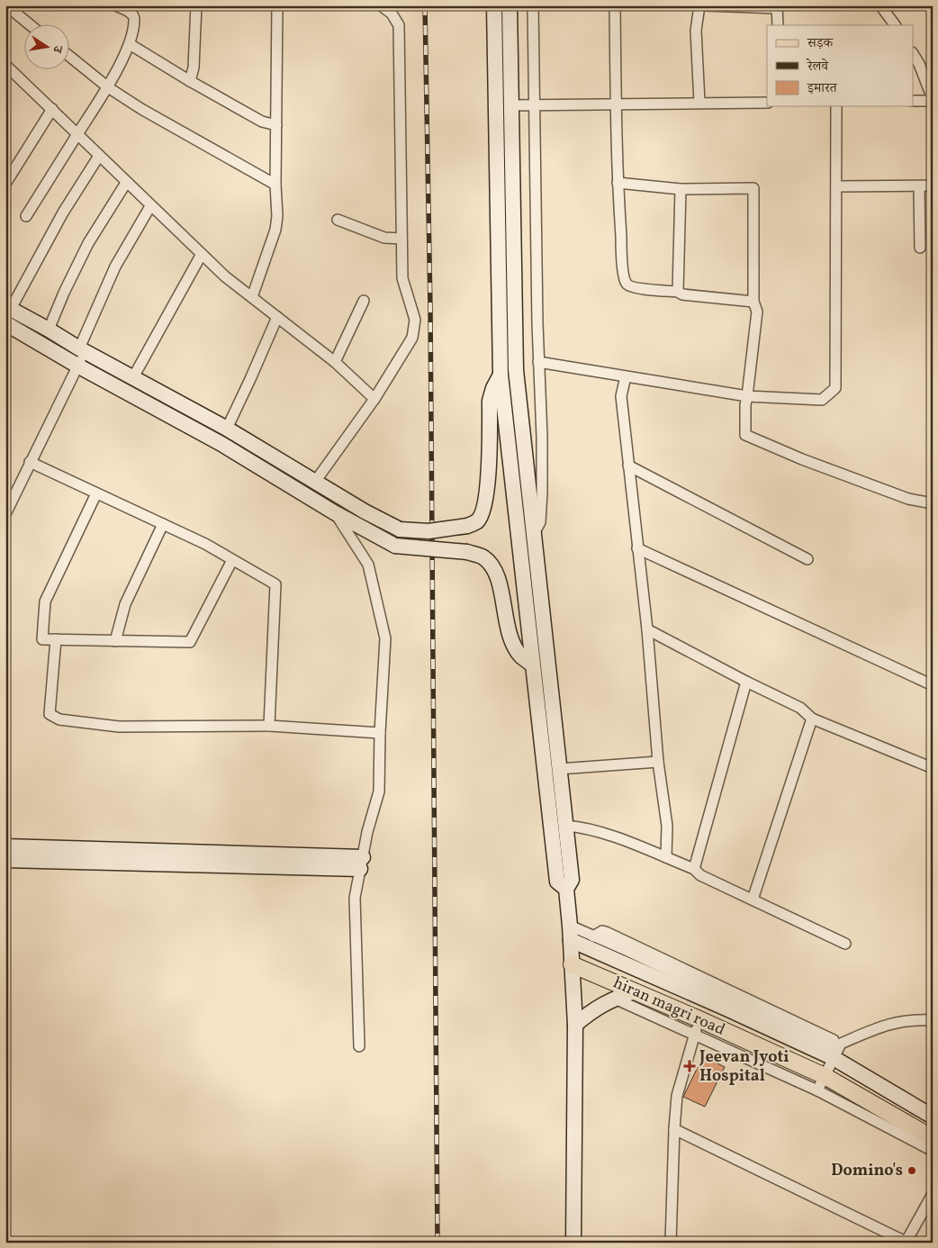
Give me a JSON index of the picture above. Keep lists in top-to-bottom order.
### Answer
{
  "streets": {
    "main road": ["hiran magri road"]
  },
  "places": {
    "health": ["Jeevan Jyoti Hospital"],
    "other": ["Domino's"]
  },
  "legend": ["सड़क", "रेलवे", "इमारत"],
  "north": "right"
}
